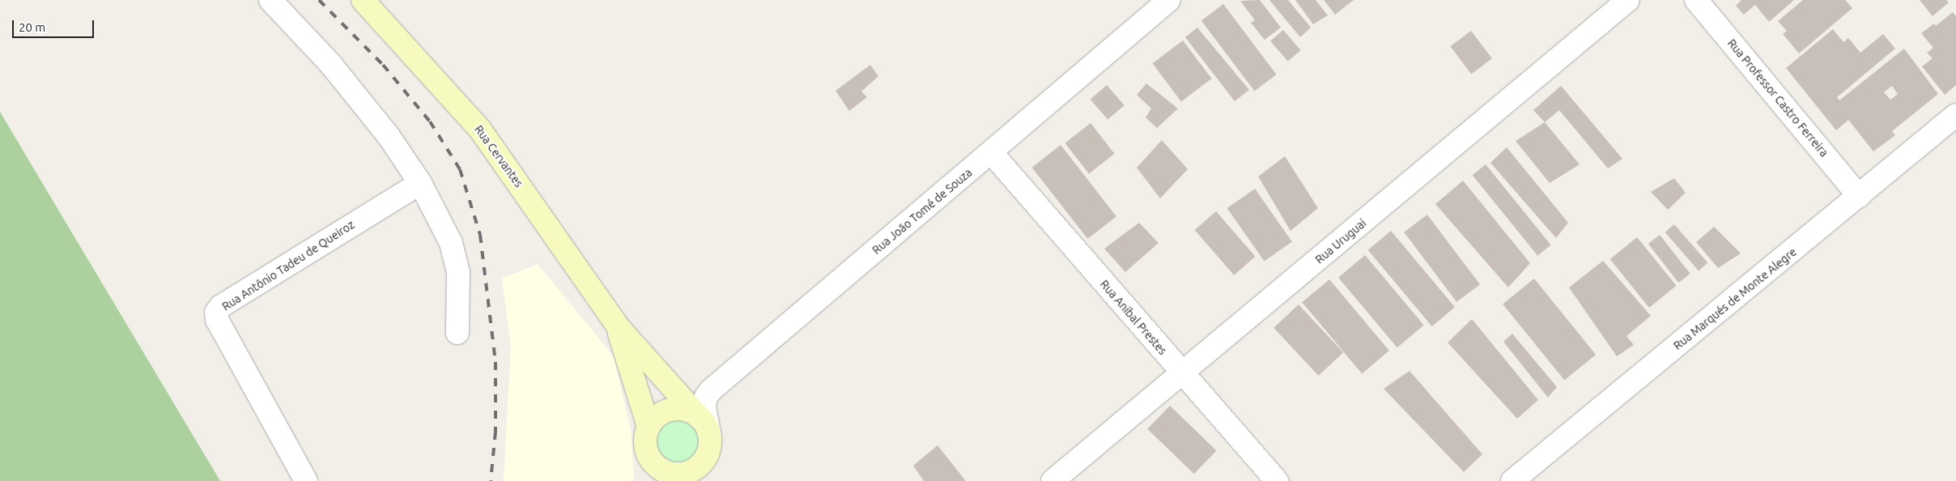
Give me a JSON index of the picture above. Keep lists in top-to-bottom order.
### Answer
{
  "streets": {
    "street": [
      "Rua Professor Castro Ferreira",
      "Rua Cervantes",
      "Rua João Tomé de Souza",
      "Rua Uruguai",
      "Rua Antônio Tadeu de Queiroz",
      "Rua Marqués de Monte Alegre",
      "Rua Anibal Prestes"
    ]
  },
  "crossings": [
    ["Rua Professor Castro Ferreira", "Rua Marqués de Monte Alegre"],
    ["Rua Cervantes", "Rua João Tomé de Souza"],
    ["Rua João Tomé de Souza", "Rua Anibal Prestes"],
    ["Rua Uruguai", "Rua Anibal Prestes"]
  ],
  "scale_bar": "20 m"
}
